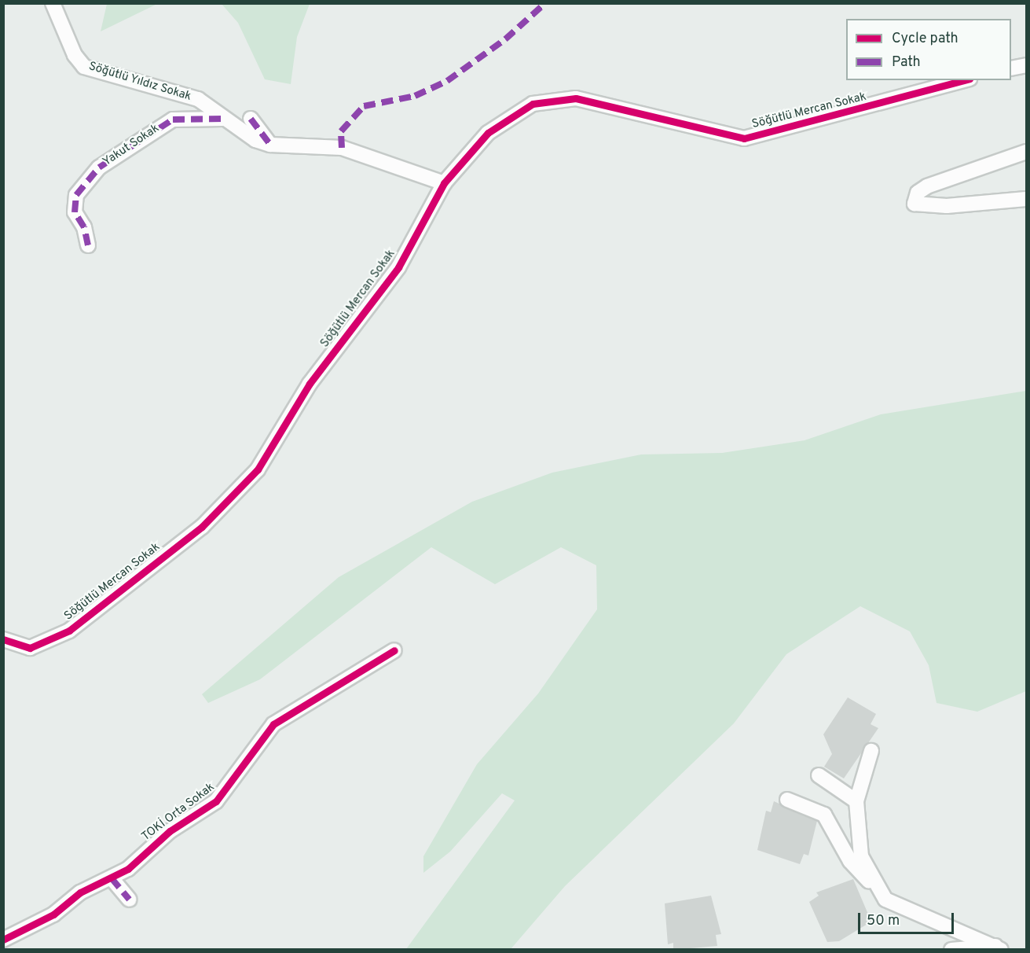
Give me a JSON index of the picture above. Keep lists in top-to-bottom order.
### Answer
{
  "streets": {
    "street": [
      "Söğütlü Yıldız Sokak",
      "Söğütlü Mercan Sokak",
      "Yakut Sokak",
      "TOKİ Orta Sokak"
    ]
  },
  "crossings": [
    ["Söğütlü Yıldız Sokak", "Söğütlü Mercan Sokak"],
    ["Söğütlü Yıldız Sokak", "Yakut Sokak"]
  ],
  "legend": ["Cycle path", "Path"],
  "scale_bar": "50 m"
}
